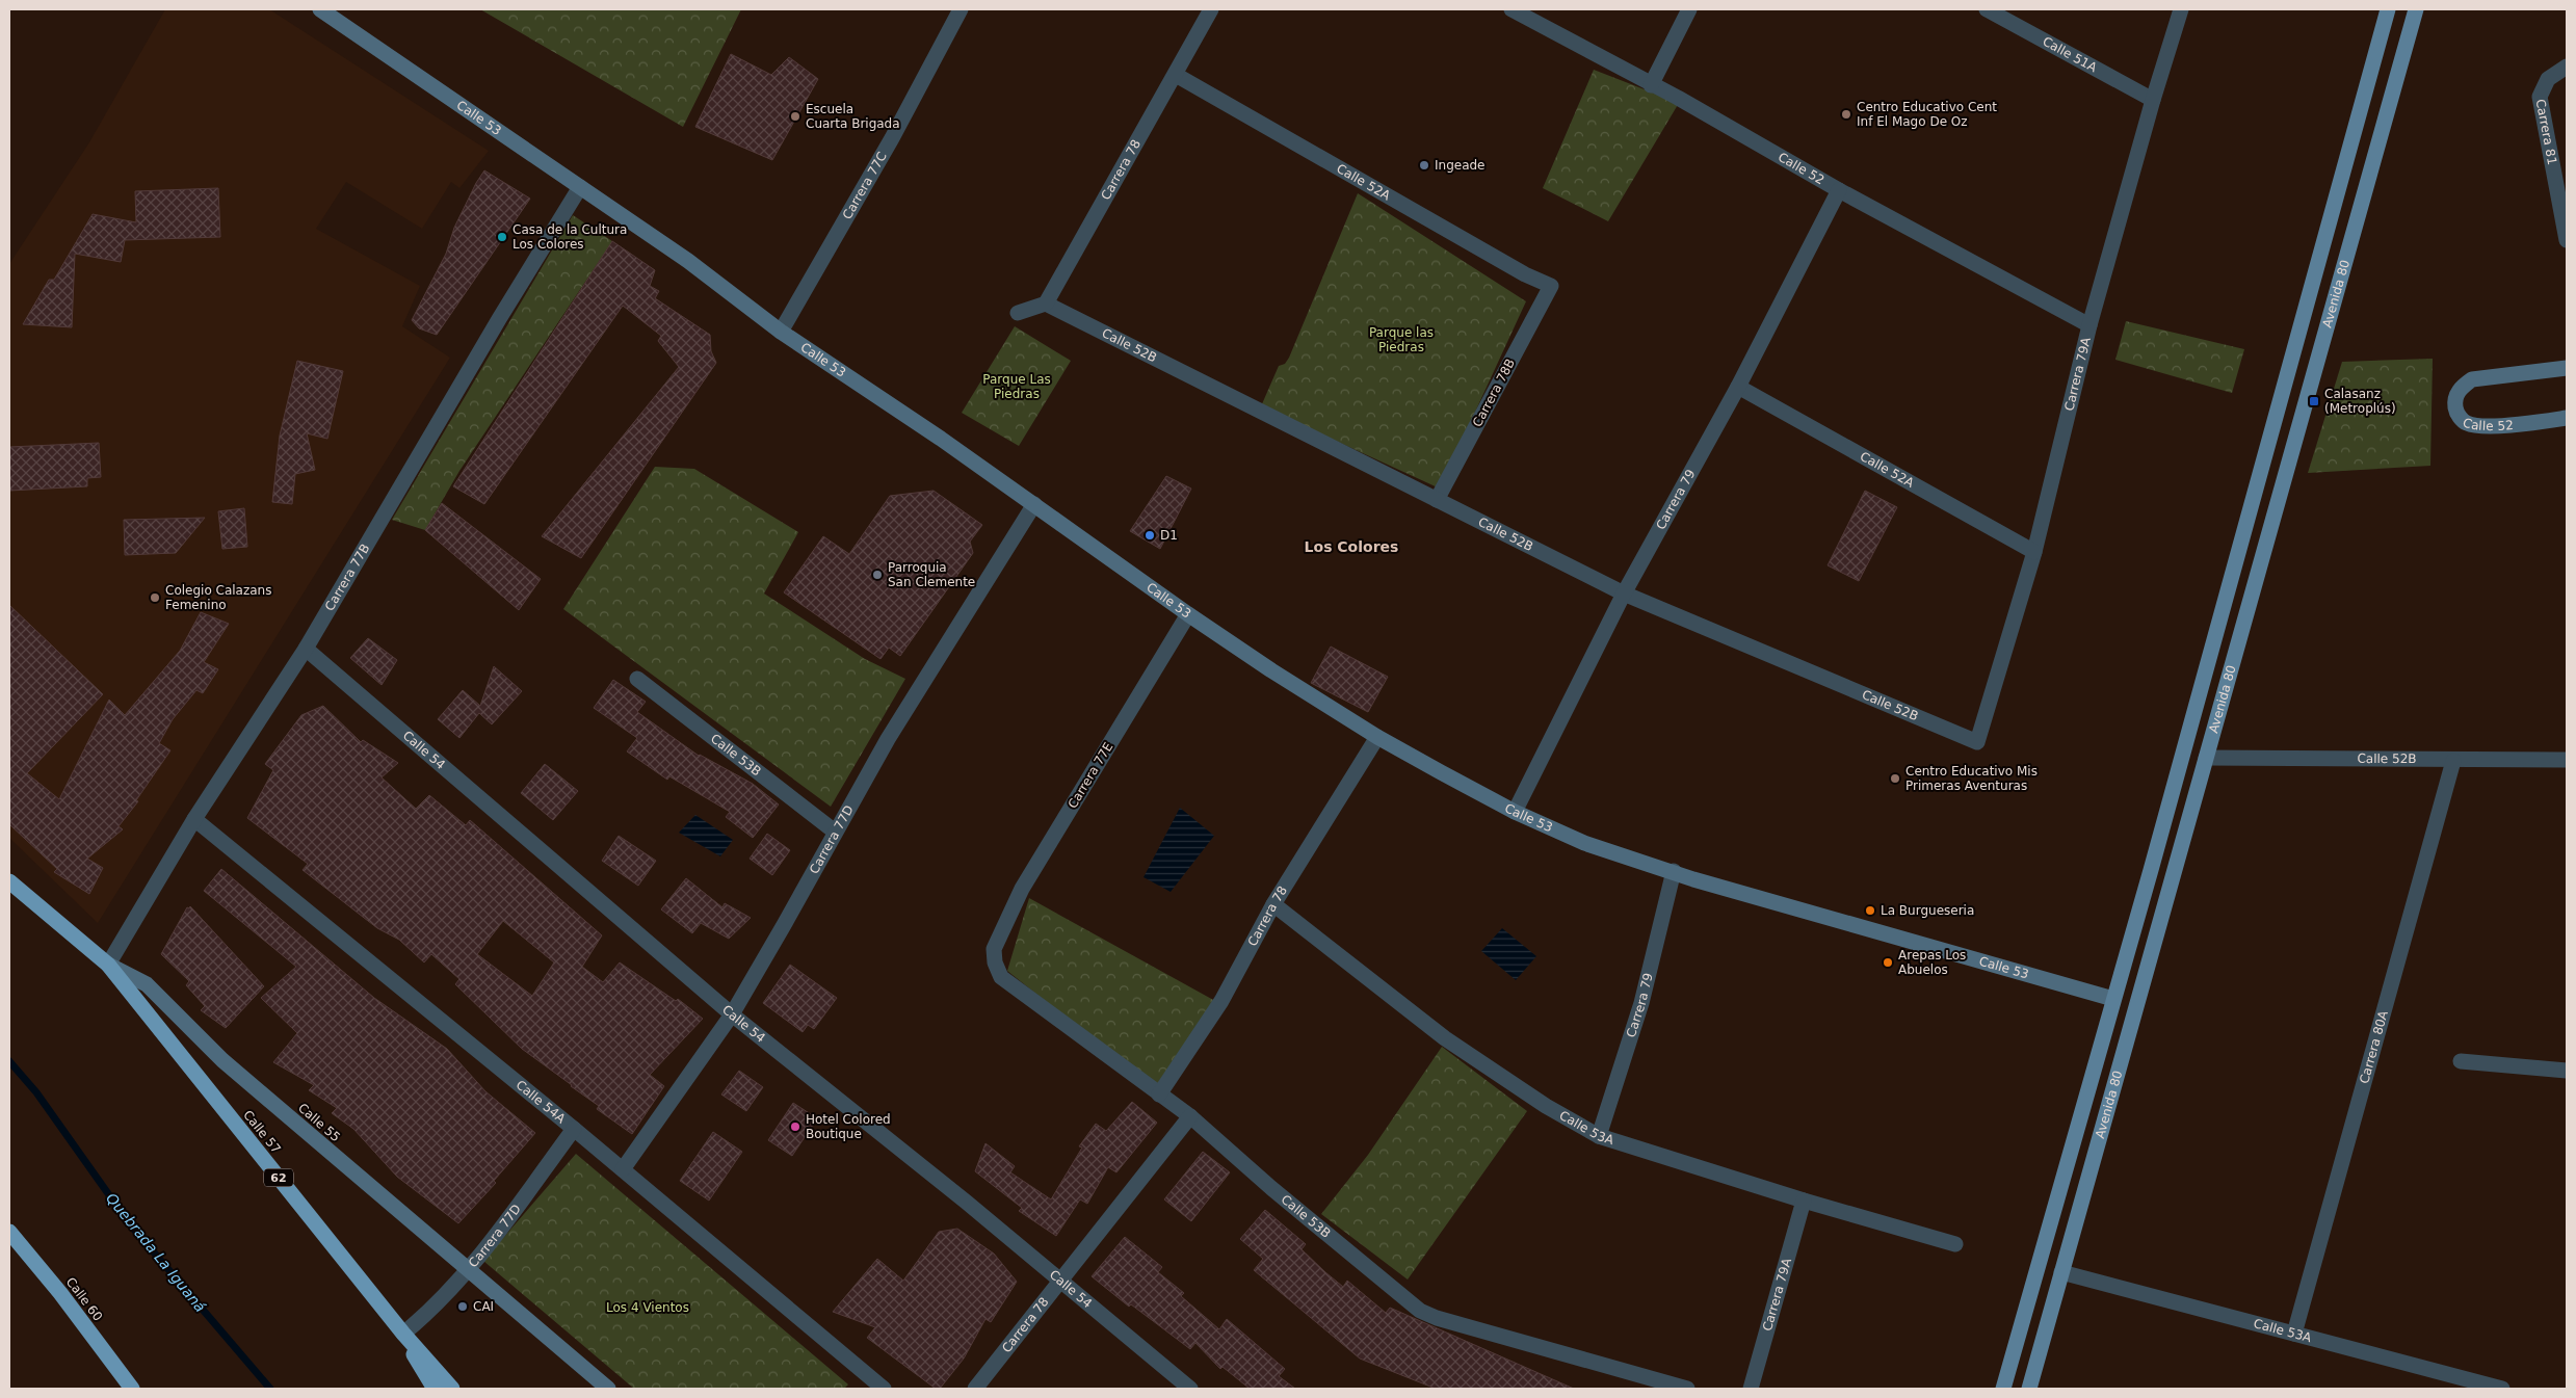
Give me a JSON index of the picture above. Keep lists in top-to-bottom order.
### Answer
{
  "streets": {
    "highway": [
      "Calle 55",
      "Calle 57",
      "62",
      "Calle 60"
    ],
    "main road": ["Avenida 80"],
    "street": [
      "Calle 51A",
      "Calle 53",
      "Carrera 81",
      "Calle 52",
      "Carrera 78",
      "Calle 52A",
      "Carrera 77C",
      "Calle 52B",
      "Carrera 79A",
      "Carrera 78B",
      "Carrera 79",
      "Carrera 77B",
      "Calle 54",
      "Calle 53B",
      "Carrera 77E",
      "Carrera 77D",
      "Carrera 80A",
      "Calle 54A",
      "Calle 53A"
    ]
  },
  "crossings": [
    ["Calle 51A", "Carrera 79A"],
    ["Calle 53", "Carrera 78"],
    ["Calle 53", "Carrera 77C"],
    ["Calle 53", "Avenida 80"],
    ["Calle 53", "Carrera 79"],
    ["Calle 53", "Carrera 77B"],
    ["Calle 53", "Carrera 77E"],
    ["Calle 53", "Carrera 77D"],
    ["Calle 52", "Carrera 79A"],
    ["Calle 52", "Carrera 79"],
    ["Carrera 78", "Calle 52A"],
    ["Carrera 78", "Calle 52B"],
    ["Carrera 78", "Calle 54"],
    ["Carrera 78", "Calle 53B"],
    ["Carrera 78", "Calle 53A"],
    ["Calle 52A", "Carrera 79A"],
    ["Calle 52A", "Carrera 78B"],
    ["Calle 52A", "Carrera 79"],
    ["Avenida 80", "Calle 52B"],
    ["Avenida 80", "Calle 53A"],
    ["Calle 52B", "Carrera 79A"],
    ["Calle 52B", "Carrera 78B"],
    ["Calle 52B", "Carrera 79"],
    ["Calle 52B", "Carrera 80A"],
    ["Carrera 79A", "Calle 53A"],
    ["Carrera 79", "Calle 53A"],
    ["Carrera 77B", "Calle 54"],
    ["Carrera 77B", "Calle 54A"],
    ["Carrera 77B", "Calle 55"],
    ["Carrera 77B", "Calle 57"],
    ["Calle 54", "Carrera 77D"],
    ["Calle 53B", "Carrera 77E"],
    ["Calle 53B", "Carrera 77D"],
    ["Carrera 77D", "Calle 54A"],
    ["Carrera 77D", "Calle 55"],
    ["Carrera 77D", "Calle 57"],
    ["Carrera 80A", "Calle 53A"],
    ["Calle 55", "Calle 57"]
  ],
  "districts": ["Los Colores"],
  "water": ["Quebrada La Iguaná"],
  "parks": ["Parque las Piedras", "Parque Las Piedras", "Los 4 Vientos"],
  "places": {
    "other": [
      "Centro Educativo Cent Inf El Mago De Oz",
      "Escuela Cuarta Brigada",
      "Ingeade",
      "Casa de la Cultura Los Colores",
      "D1",
      "Parroquia San Clemente",
      "Colegio Calazans Femenino",
      "Centro Educativo Mis Primeras Aventuras",
      "La Burgueseria",
      "Arepas Los Abuelos",
      "Hotel Colored Boutique",
      "CAI"
    ],
    "transit": ["Calasanz (Metroplús)"]
  }
}
